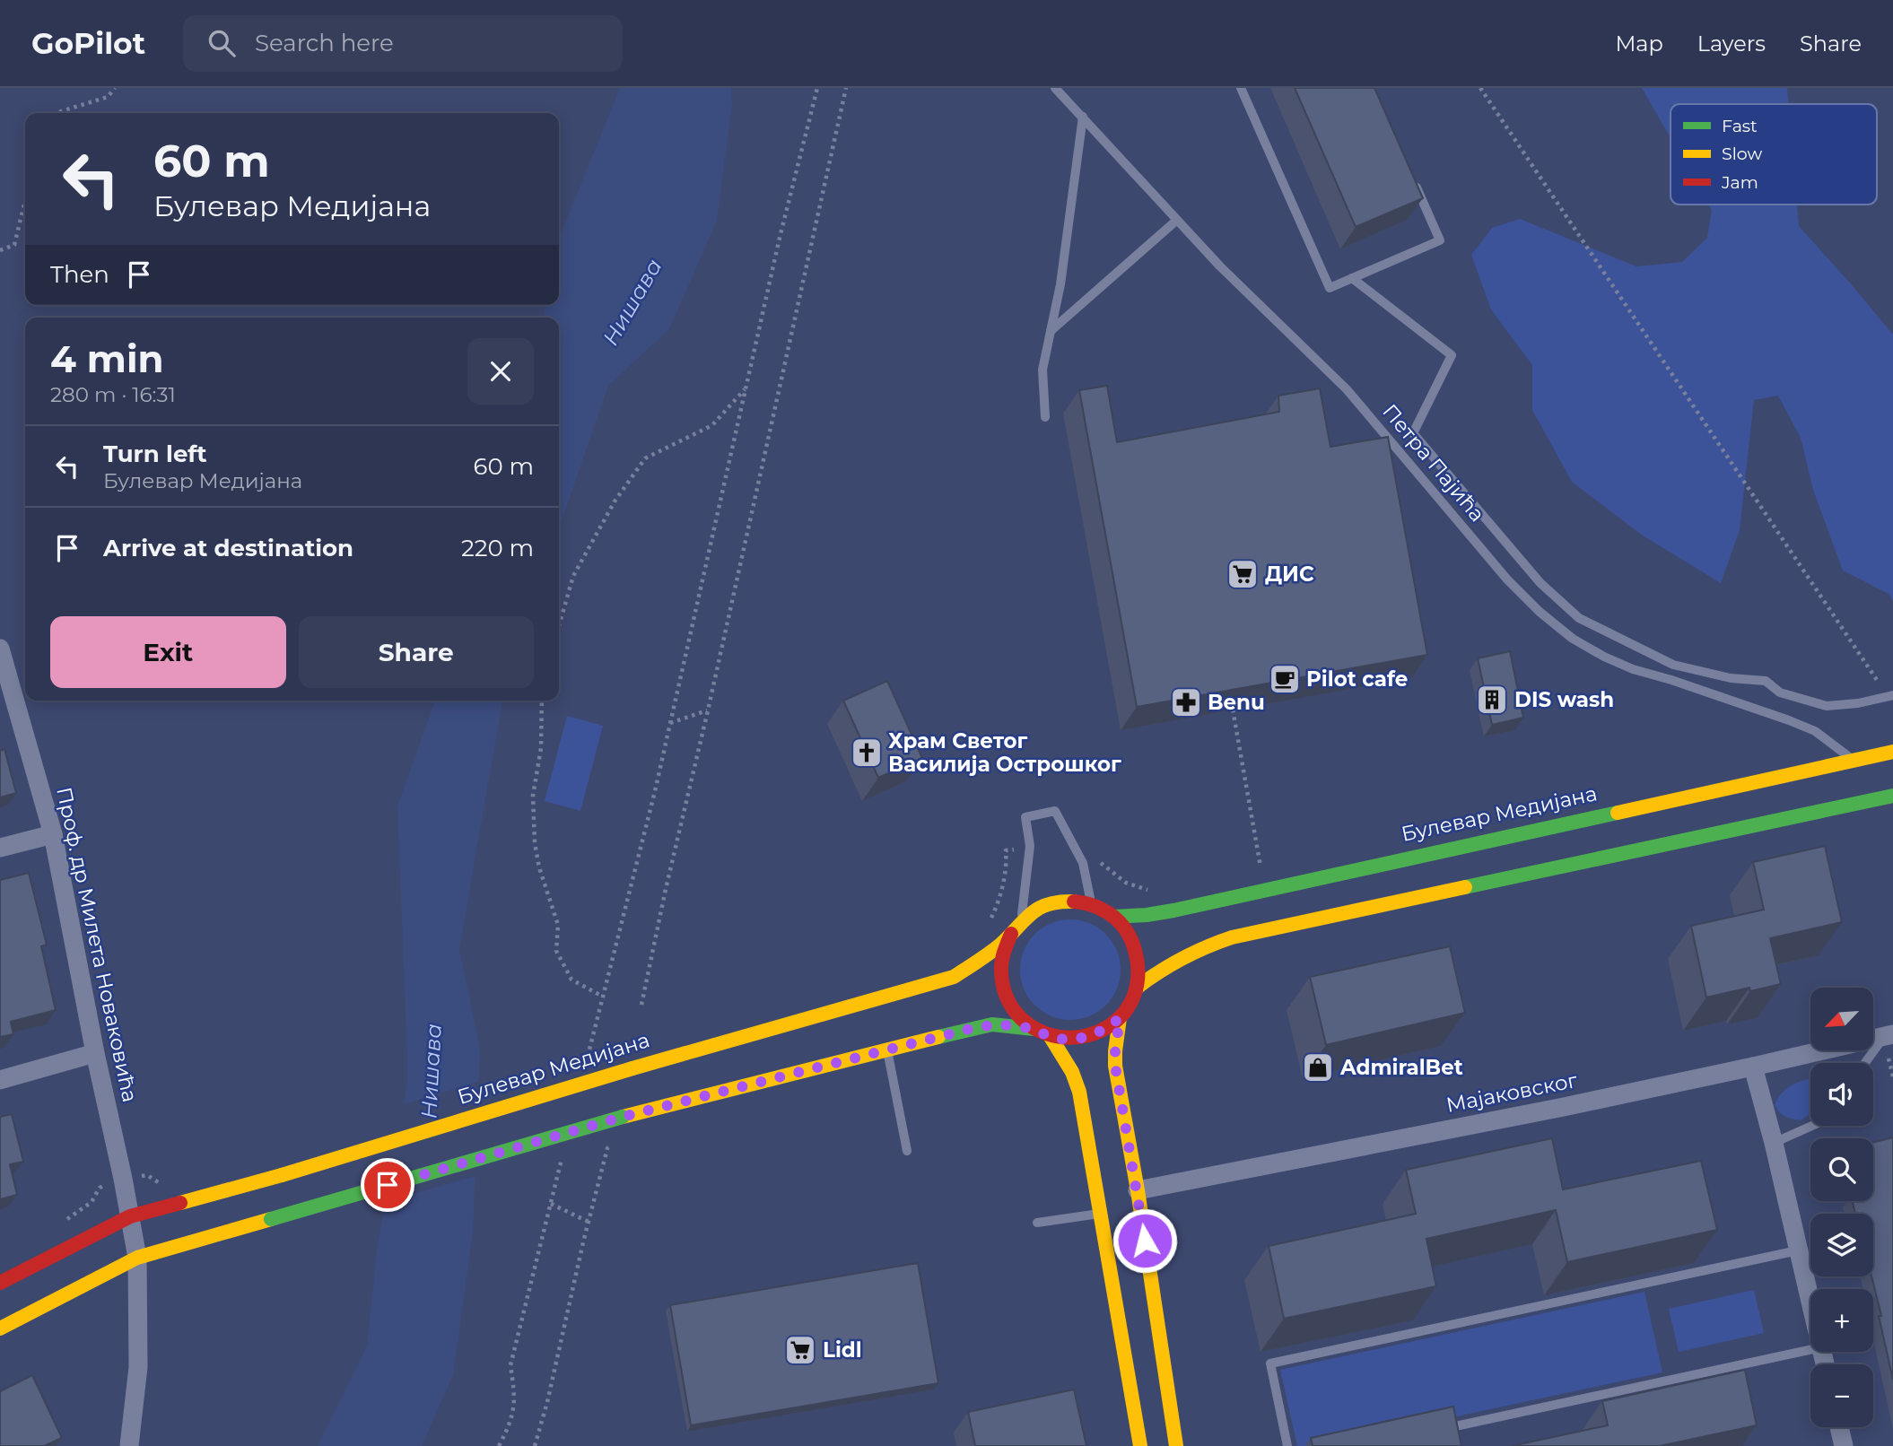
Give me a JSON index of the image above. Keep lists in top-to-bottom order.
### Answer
{
  "streets": {
    "main road": ["Булевар Медијана"],
    "street": ["Проф. др Милета Новаковића", "Мајаковског"],
    "lane": ["Петра Пајића"]
  },
  "crossings": [
    ["Петра Пајића", "Булевар Медијана"],
    ["Булевар Медијана", "Проф. др Милета Новаковића"]
  ],
  "water": ["Нишава"],
  "places": {
    "supermarket": ["ДИС", "Lidl"],
    "cafe": ["Pilot cafe"],
    "building": ["DIS wash"],
    "pharmacy": ["Benu"],
    "church": ["Храм Светог Василија Острошког"],
    "shop": ["AdmiralBet"]
  },
  "legend": ["Fast", "Slow", "Jam"],
  "north": "bottom left",
  "page": {
    "header": "GoPilot",
    "search": "Search here",
    "nav": ["Map", "Layers", "Share"],
    "turn": ["60 m", "Булевар Медијана"],
    "then": "Then",
    "heading": ["4 min", "280 m · 16:31"],
    "list": [
      {
        "name": "Turn left",
        "note": "Булевар Медијана",
        "value": "60 m"
      },
      {
        "name": "Arrive at destination",
        "value": "220 m"
      }
    ],
    "buttons": ["Exit", "Share"],
    "map_buttons": ["+", "−"]
  }
}
